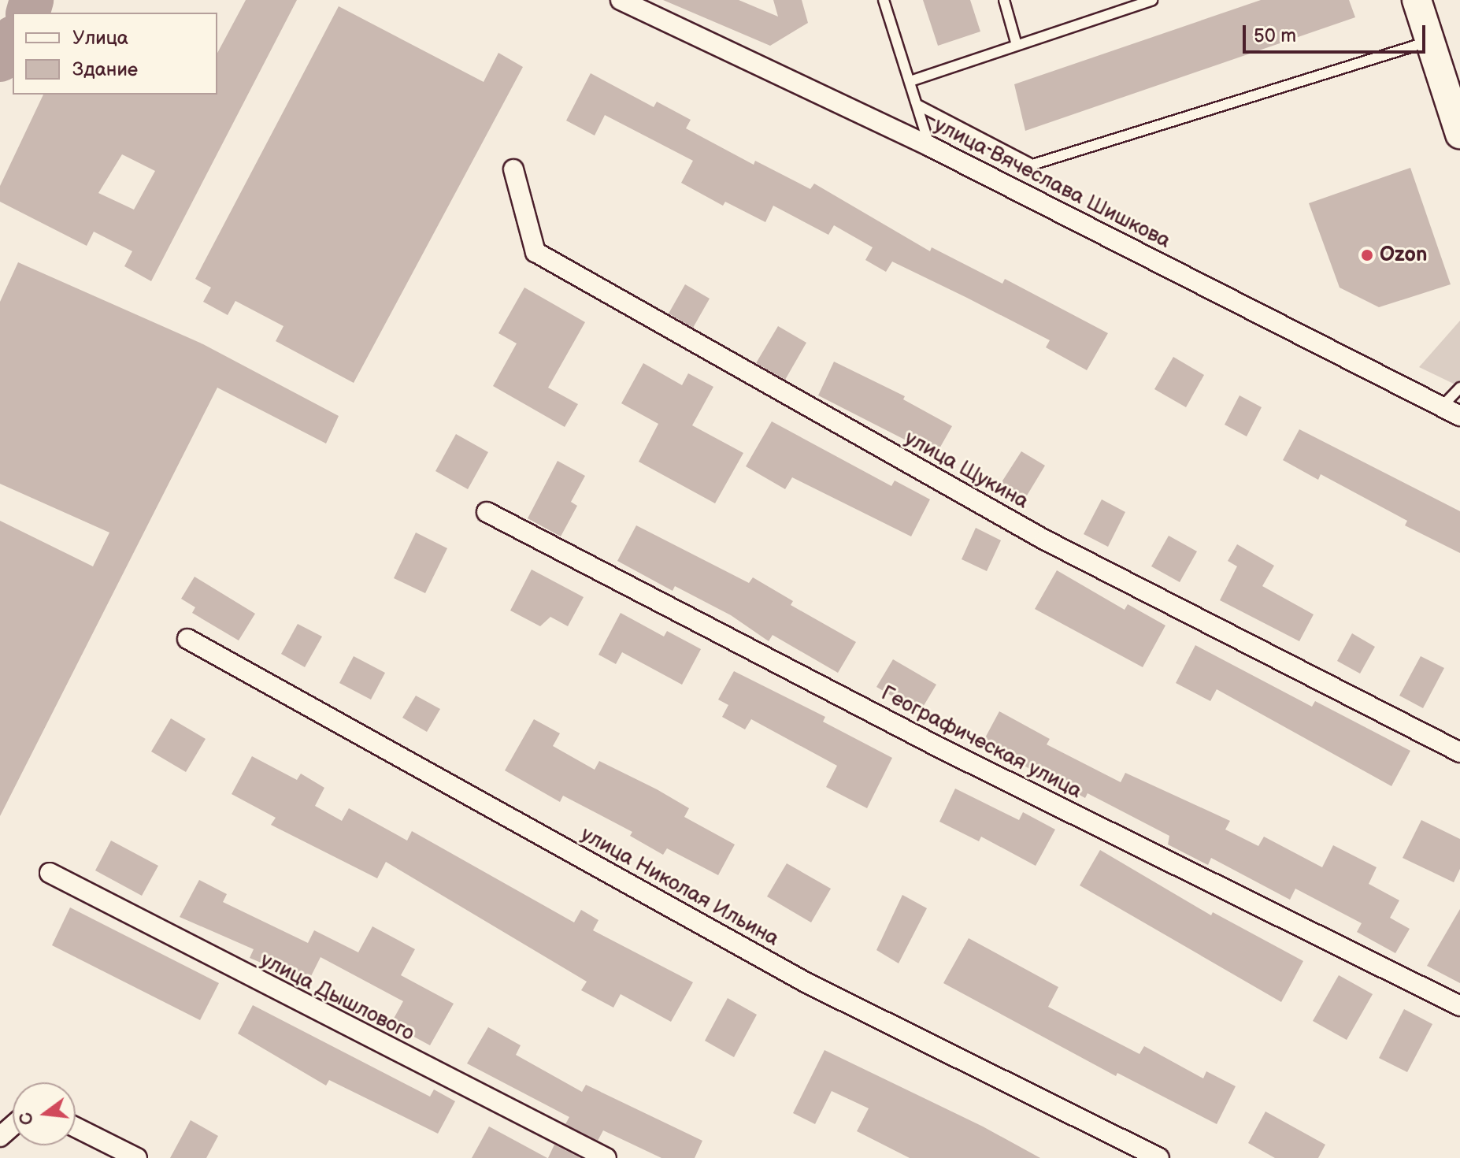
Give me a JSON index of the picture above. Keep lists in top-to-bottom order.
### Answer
{
  "streets": {
    "street": [
      "улица Вячеслава Шишкова",
      "улица Щукина",
      "Географическая улица",
      "улица Николая Ильина",
      "улица Дышлового"
    ]
  },
  "places": ["Ozon"],
  "legend": ["Улица", "Здание"],
  "scale_bar": "50 m",
  "north": "left"
}
